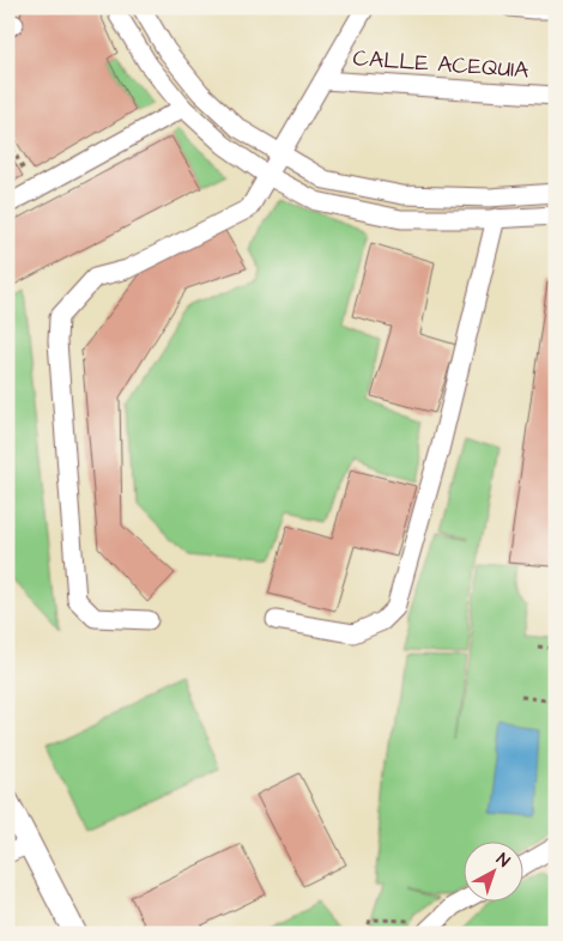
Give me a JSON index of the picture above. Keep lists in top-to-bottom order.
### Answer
{
  "streets": {
    "street": ["CALLE ACEQUIA"]
  },
  "north": "top right"
}
